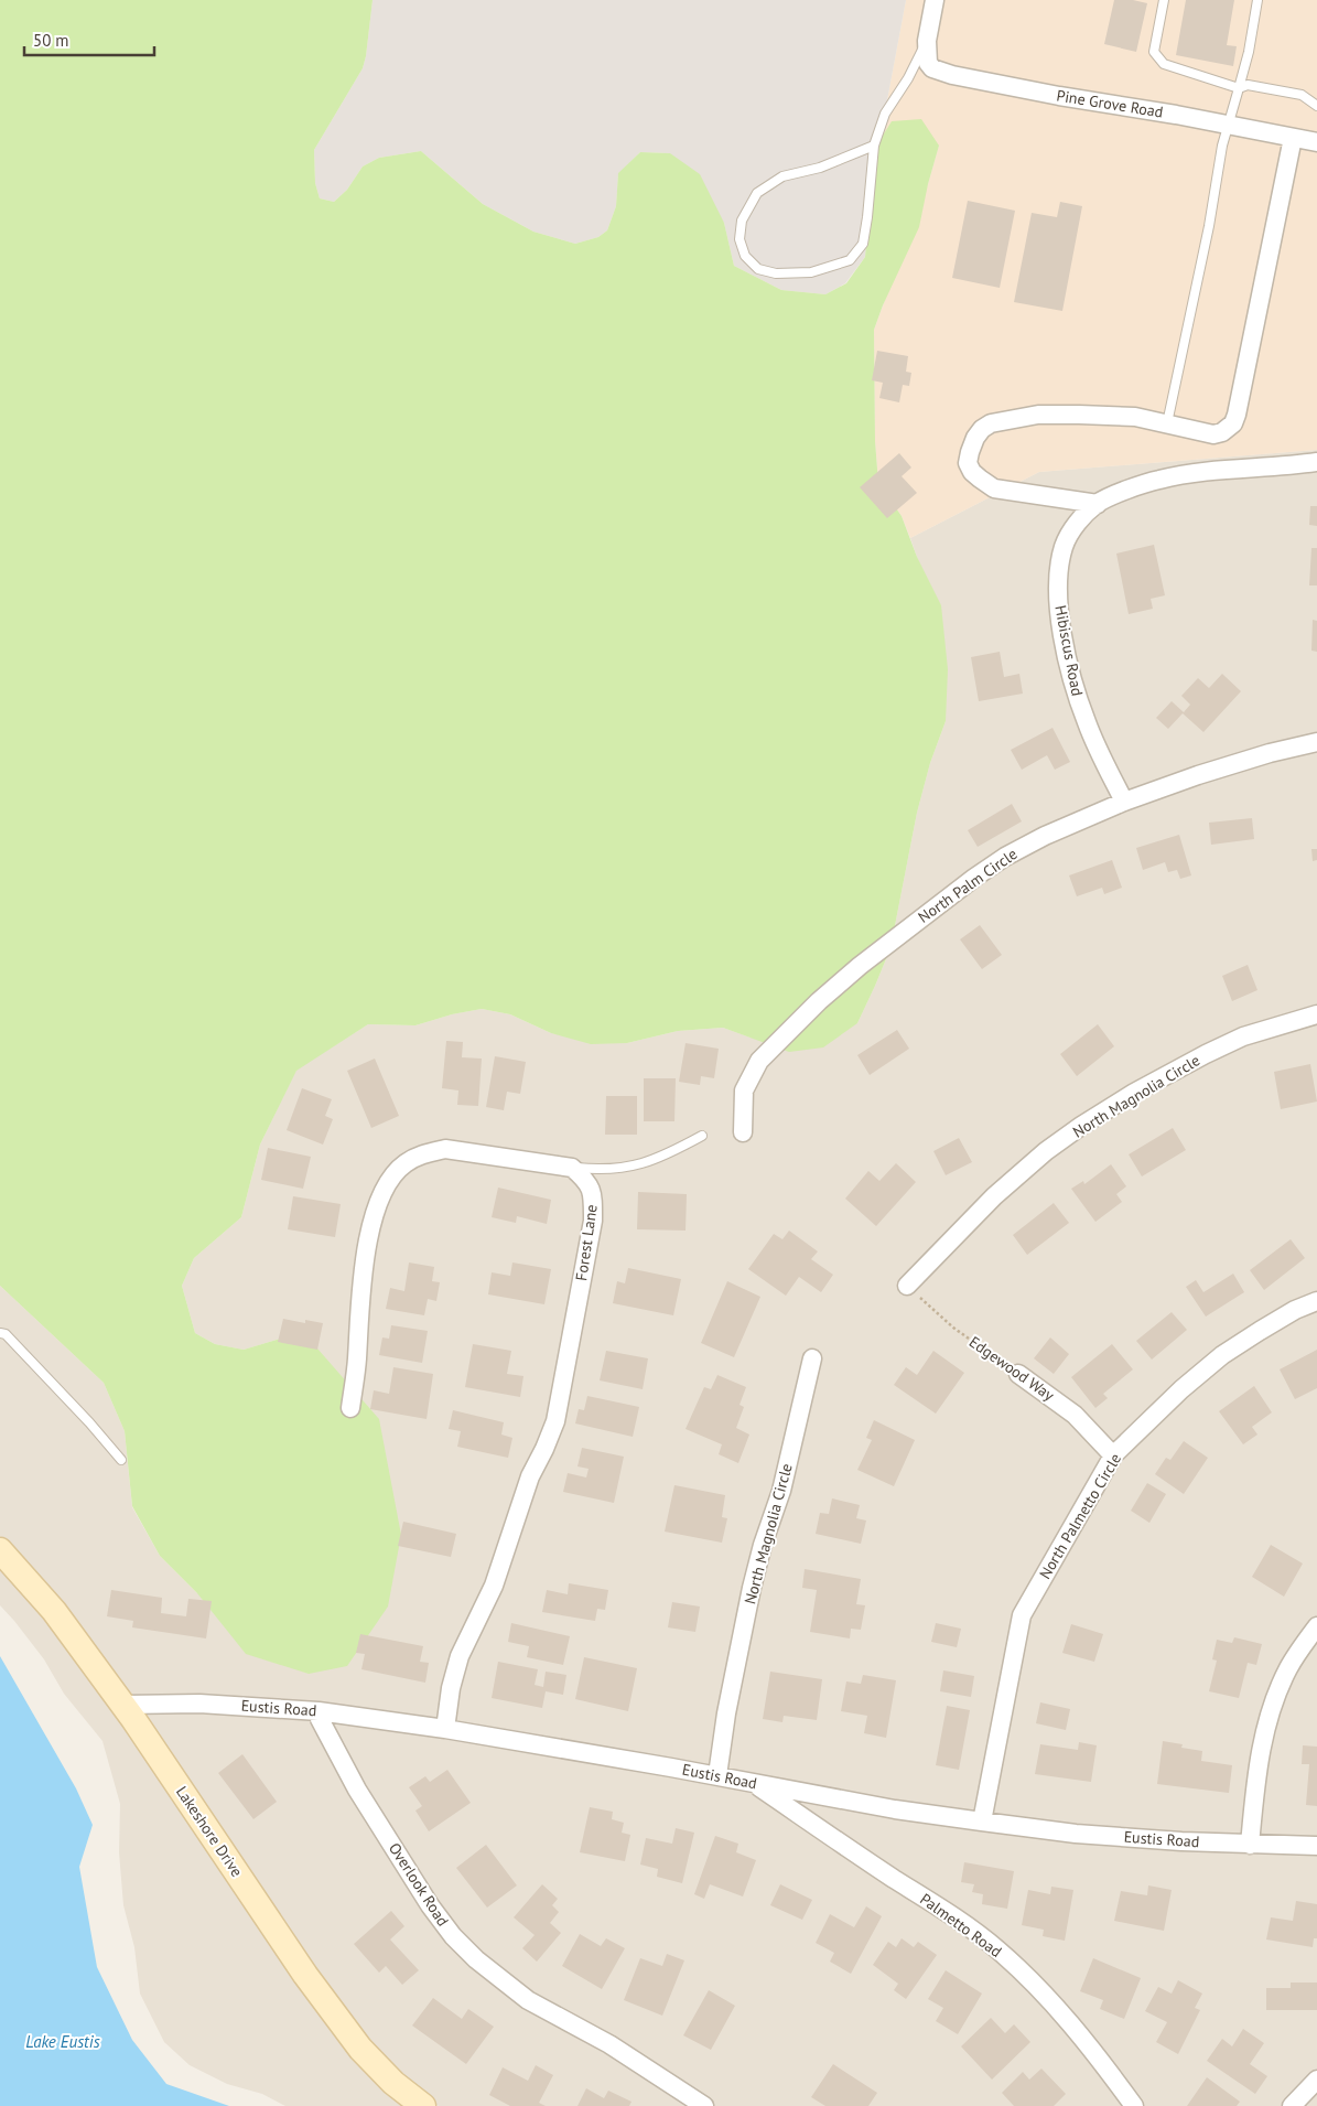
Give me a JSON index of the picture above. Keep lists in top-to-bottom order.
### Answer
{
  "streets": {
    "street": [
      "Pine Grove Road",
      "Hibiscus Road",
      "North Palm Circle",
      "North Magnolia Circle",
      "Forest Lane",
      "Edgewood Way",
      "North Palmetto Circle",
      "Eustis Road",
      "Lakeshore Drive",
      "Overlook Road",
      "Palmetto Road"
    ]
  },
  "crossings": [
    ["Hibiscus Road", "North Palm Circle"],
    ["North Magnolia Circle", "Edgewood Way"],
    ["North Magnolia Circle", "Eustis Road"],
    ["Forest Lane", "Eustis Road"],
    ["Edgewood Way", "North Palmetto Circle"],
    ["North Palmetto Circle", "Eustis Road"],
    ["Eustis Road", "Lakeshore Drive"],
    ["Eustis Road", "Overlook Road"],
    ["Eustis Road", "Palmetto Road"]
  ],
  "water": ["Lake Eustis"],
  "scale_bar": "50 m"
}
